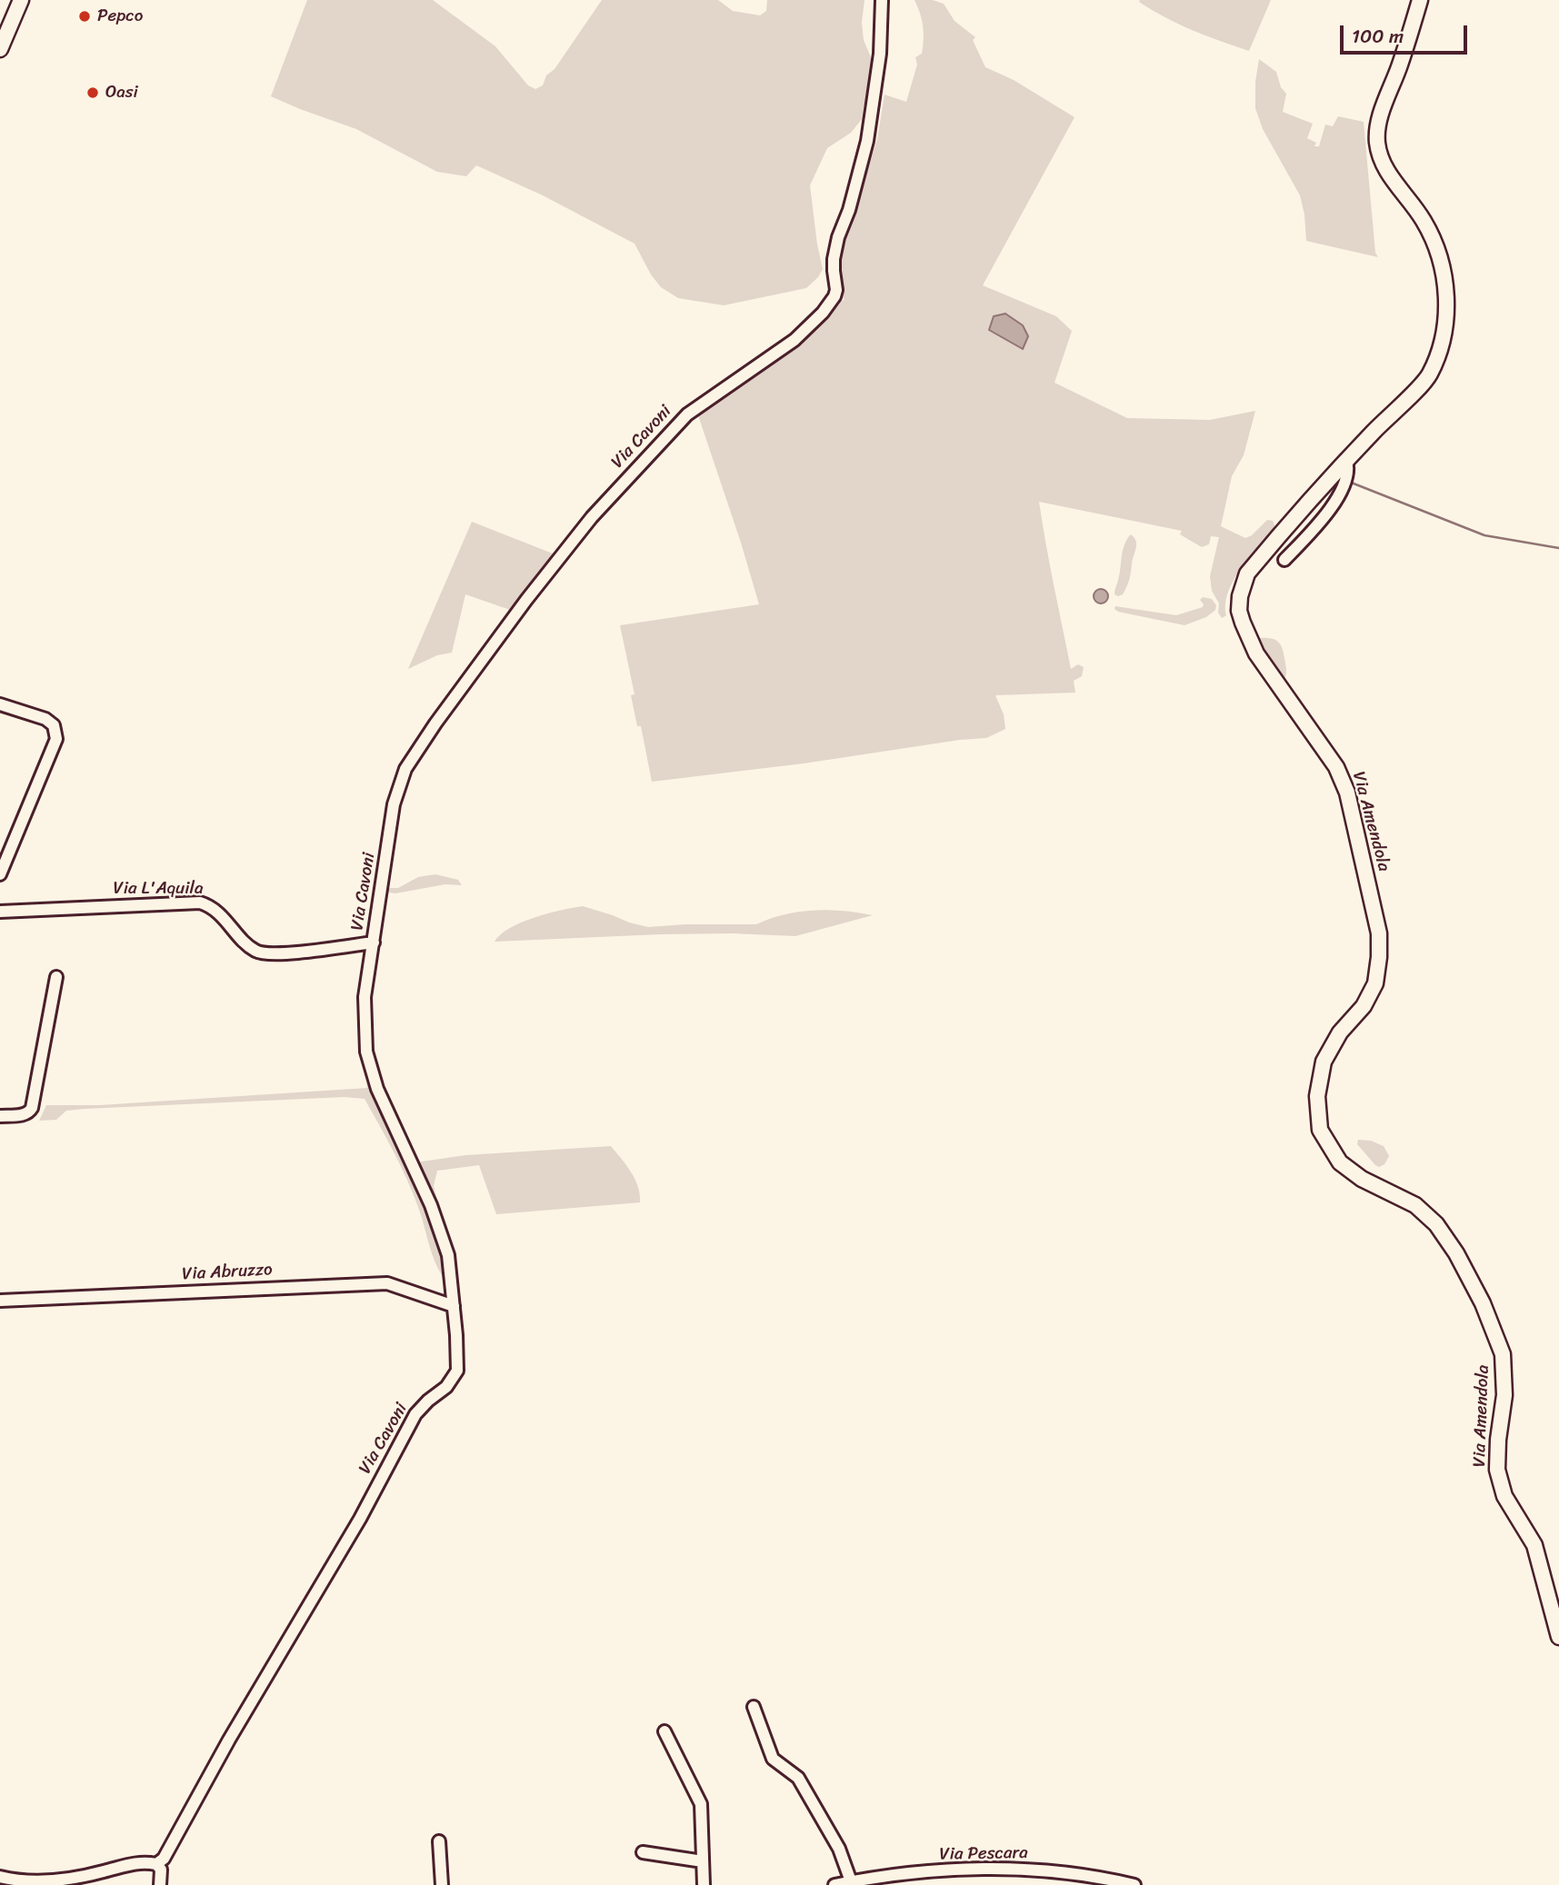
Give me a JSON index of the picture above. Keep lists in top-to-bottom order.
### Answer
{
  "streets": {
    "main road": ["Via Amendola"],
    "street": [
      "Via Cavoni",
      "Via L'Aquila",
      "Via Abruzzo",
      "Via Pescara"
    ]
  },
  "crossings": [
    ["Via Cavoni", "Via L'Aquila"],
    ["Via Cavoni", "Via Abruzzo"]
  ],
  "places": ["Pepco", "Oasi"],
  "scale_bar": "100 m"
}
